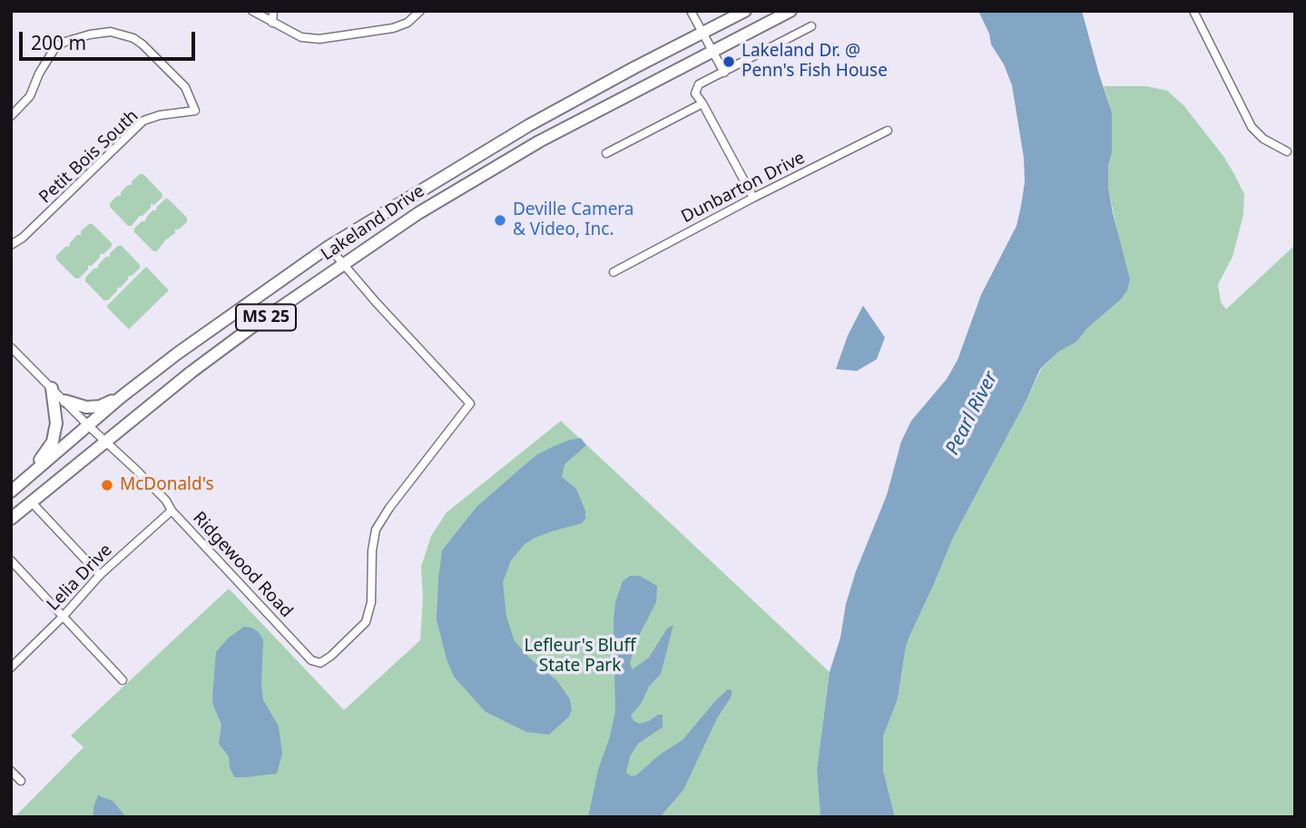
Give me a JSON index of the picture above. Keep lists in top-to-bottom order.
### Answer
{
  "streets": {
    "highway": ["Lakeland Drive", "MS 25"],
    "street": [
      "Petit Bois South",
      "Dunbarton Drive",
      "Ridgewood Road",
      "Lelia Drive"
    ]
  },
  "crossings": [
    ["Lakeland Drive", "Ridgewood Road"],
    ["Ridgewood Road", "Lelia Drive"]
  ],
  "water": ["Pearl River"],
  "parks": ["Lefleur's Bluff State Park"],
  "places": ["Lakeland Dr. @ Penn's Fish House", "Deville Camera & Video, Inc.", "McDonald's"],
  "scale_bar": "200 m"
}
